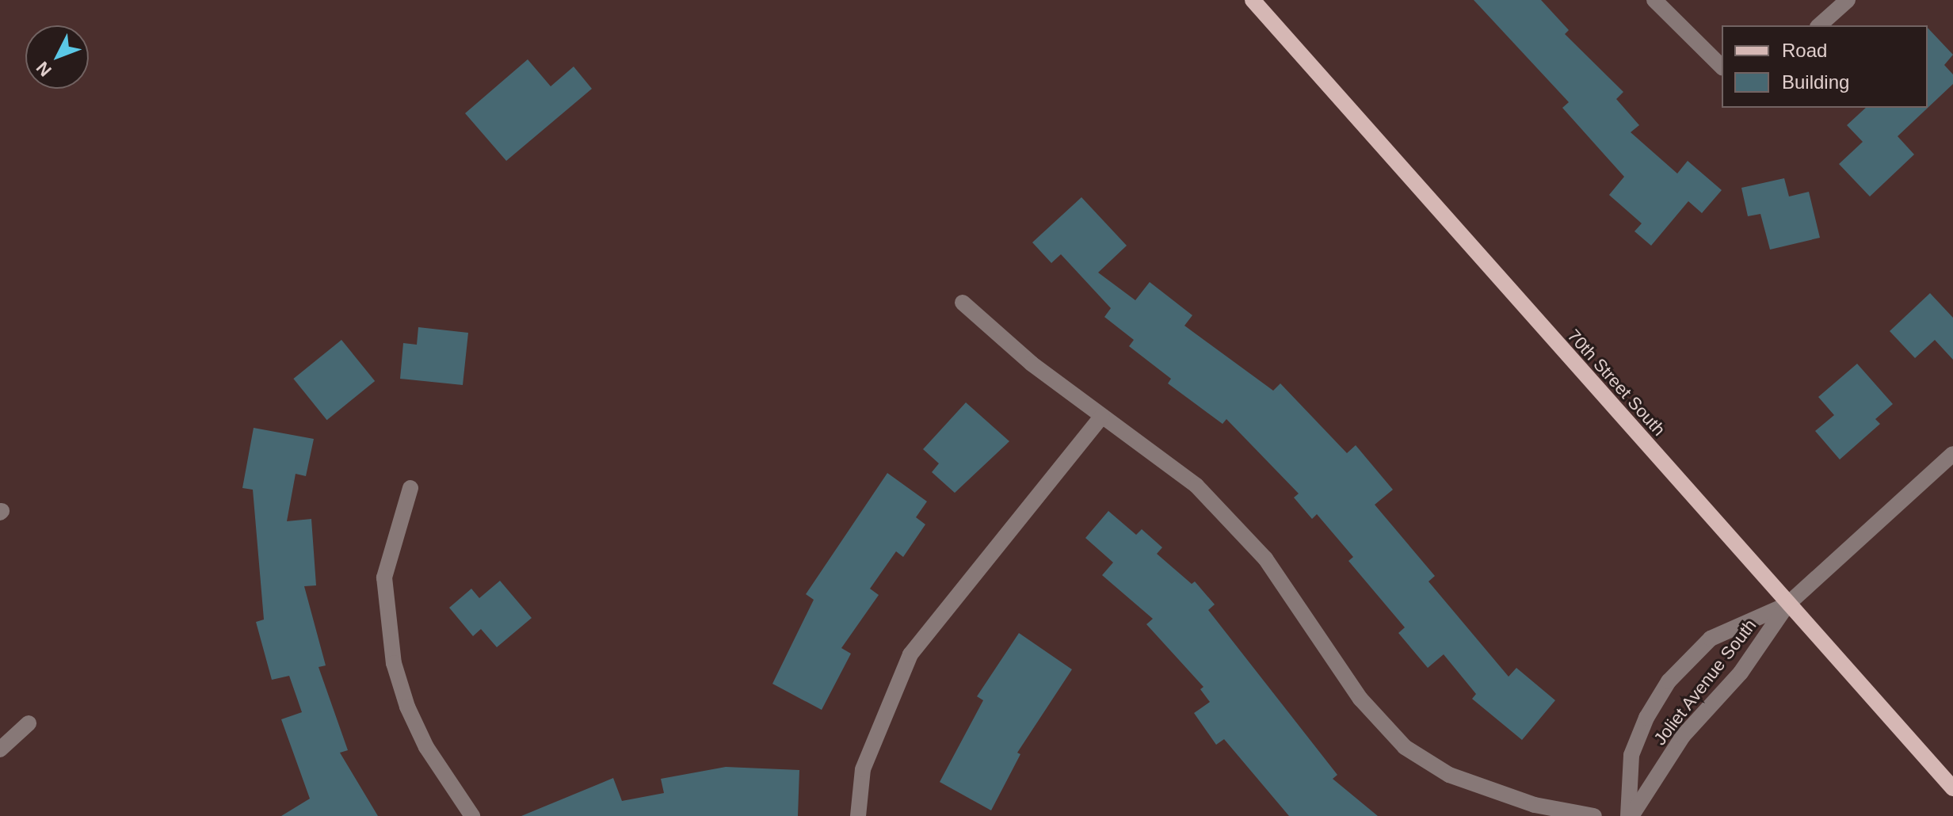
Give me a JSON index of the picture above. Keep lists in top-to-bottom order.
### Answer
{
  "streets": {
    "main road": ["70th Street South"],
    "street": ["Joliet Avenue South"]
  },
  "crossings": [
    ["70th Street South", "Joliet Avenue South"]
  ],
  "legend": ["Road", "Building"],
  "north": "bottom left"
}
